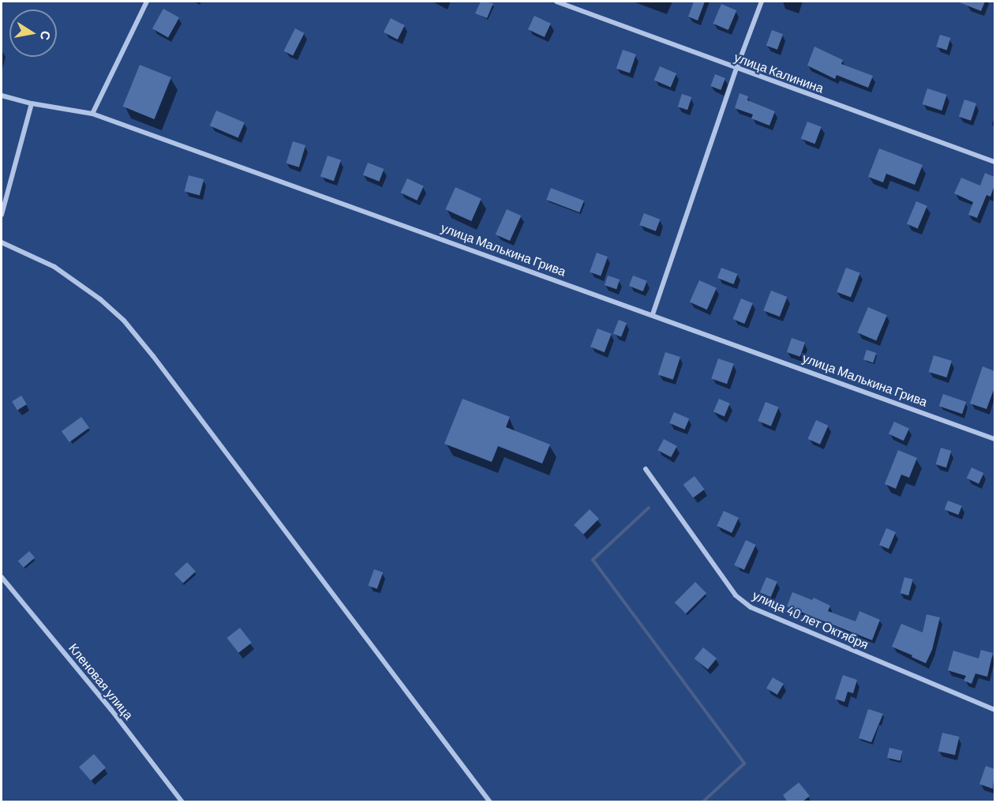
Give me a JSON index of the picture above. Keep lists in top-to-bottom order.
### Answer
{
  "streets": {
    "street": [
      "улица Калинина",
      "улица Малькина Грива",
      "улица 40 лет Октября",
      "Кленовая улица"
    ]
  },
  "north": "right"
}
